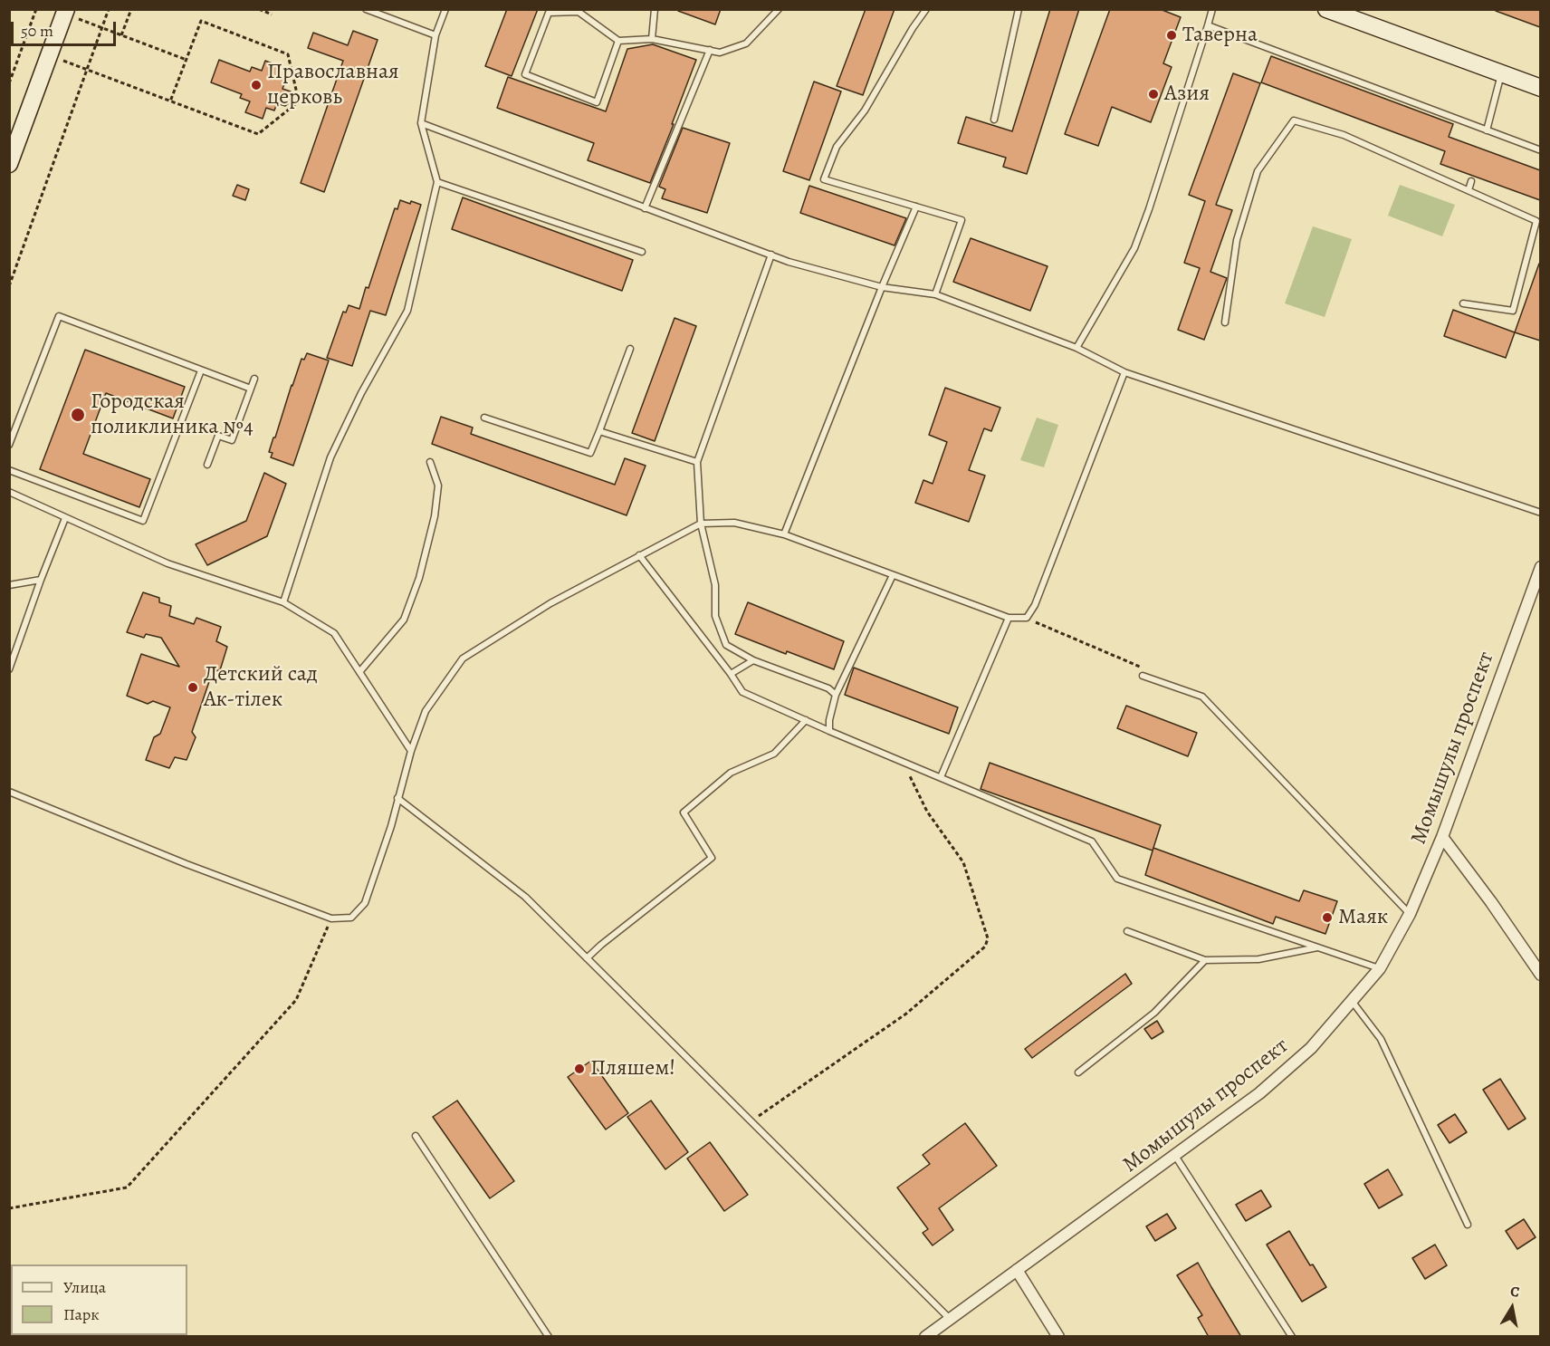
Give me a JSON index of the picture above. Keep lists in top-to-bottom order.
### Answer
{
  "streets": {
    "street": ["Момышулы проспект"]
  },
  "places": [
    "Таверна",
    "Православная церковь",
    "Азия",
    "Городская поликлиника №4",
    "Детский сад Ак-тiлек",
    "Маяк",
    "Пляшем!"
  ],
  "legend": ["Улица", "Парк"],
  "scale_bar": "50 m",
  "north": "top"
}
